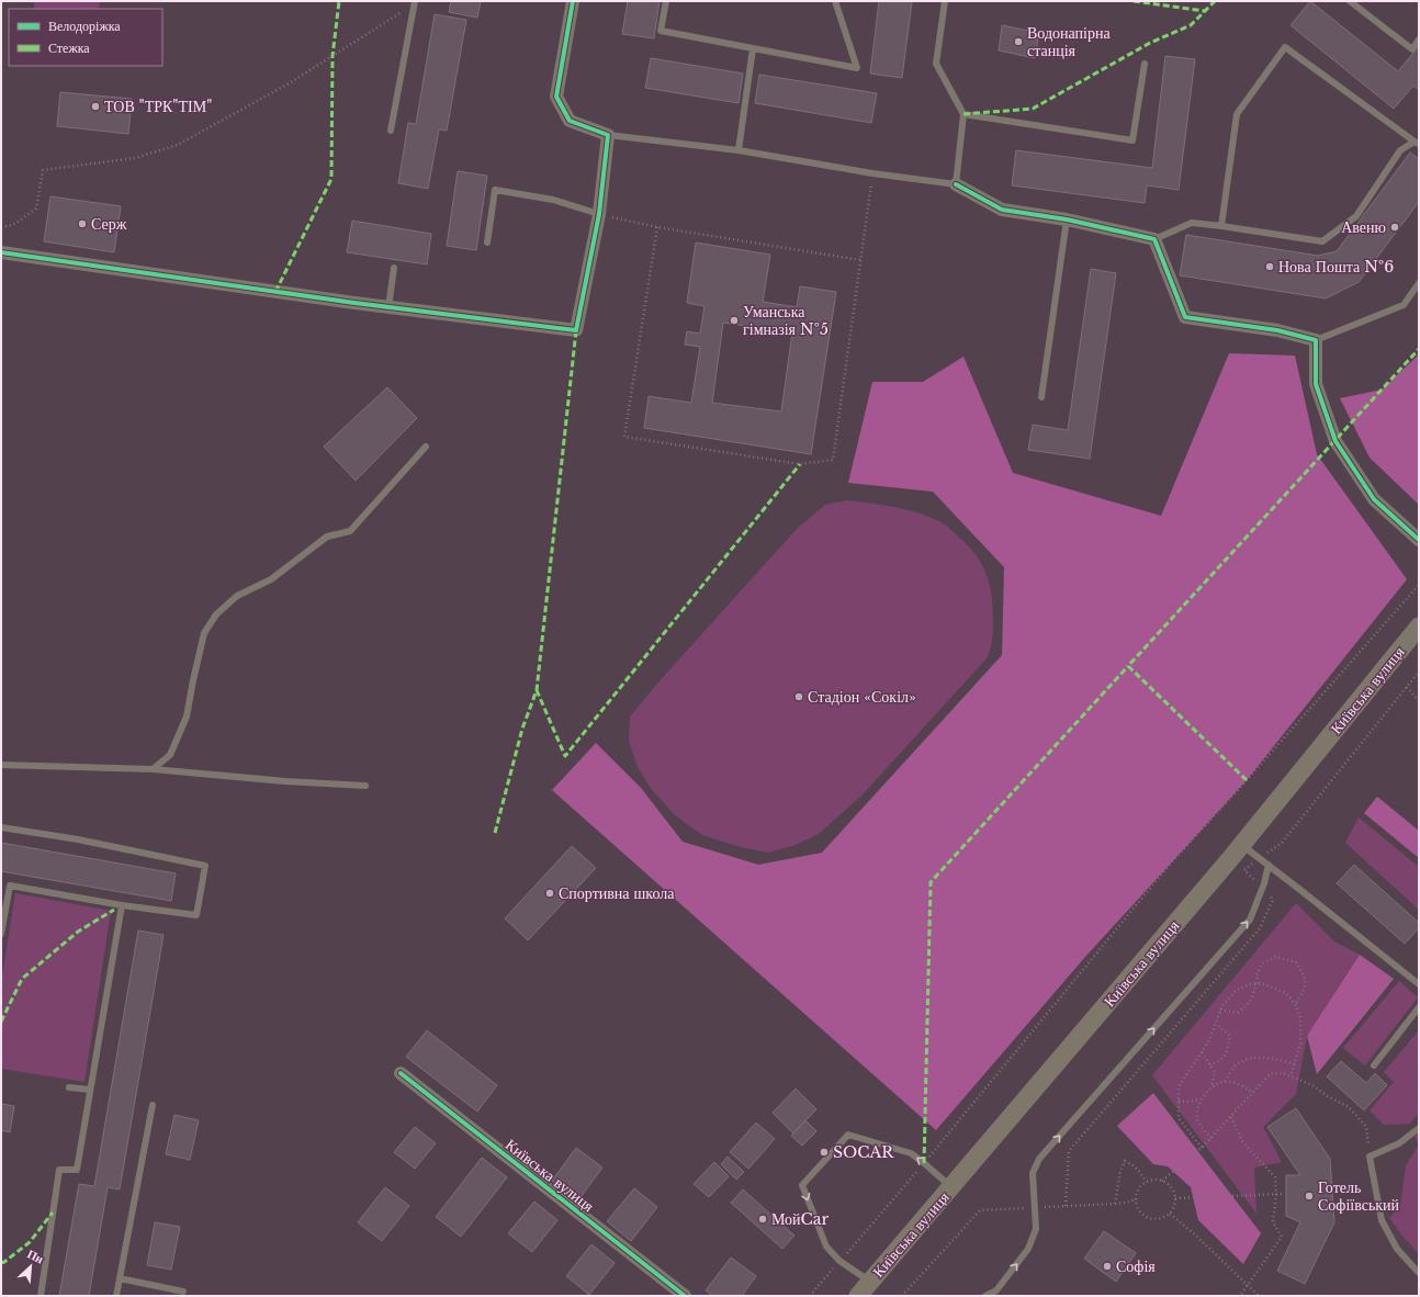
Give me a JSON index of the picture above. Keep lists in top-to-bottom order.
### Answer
{
  "streets": {
    "main road": ["Київська вулиця"]
  },
  "places": [
    "Водонапірна станція",
    "ТОВ \"ТРК\"ТІМ\"",
    "Серж",
    "Авеню",
    "Нова Пошта №6",
    "Уманська гімназія №5",
    "Стадіон «Сокіл»",
    "Спортивна школа",
    "SOCAR",
    "Готель Софіївський",
    "МойCar",
    "Софія"
  ],
  "legend": ["Велодоріжка", "Стежка"],
  "north": "top right"
}
